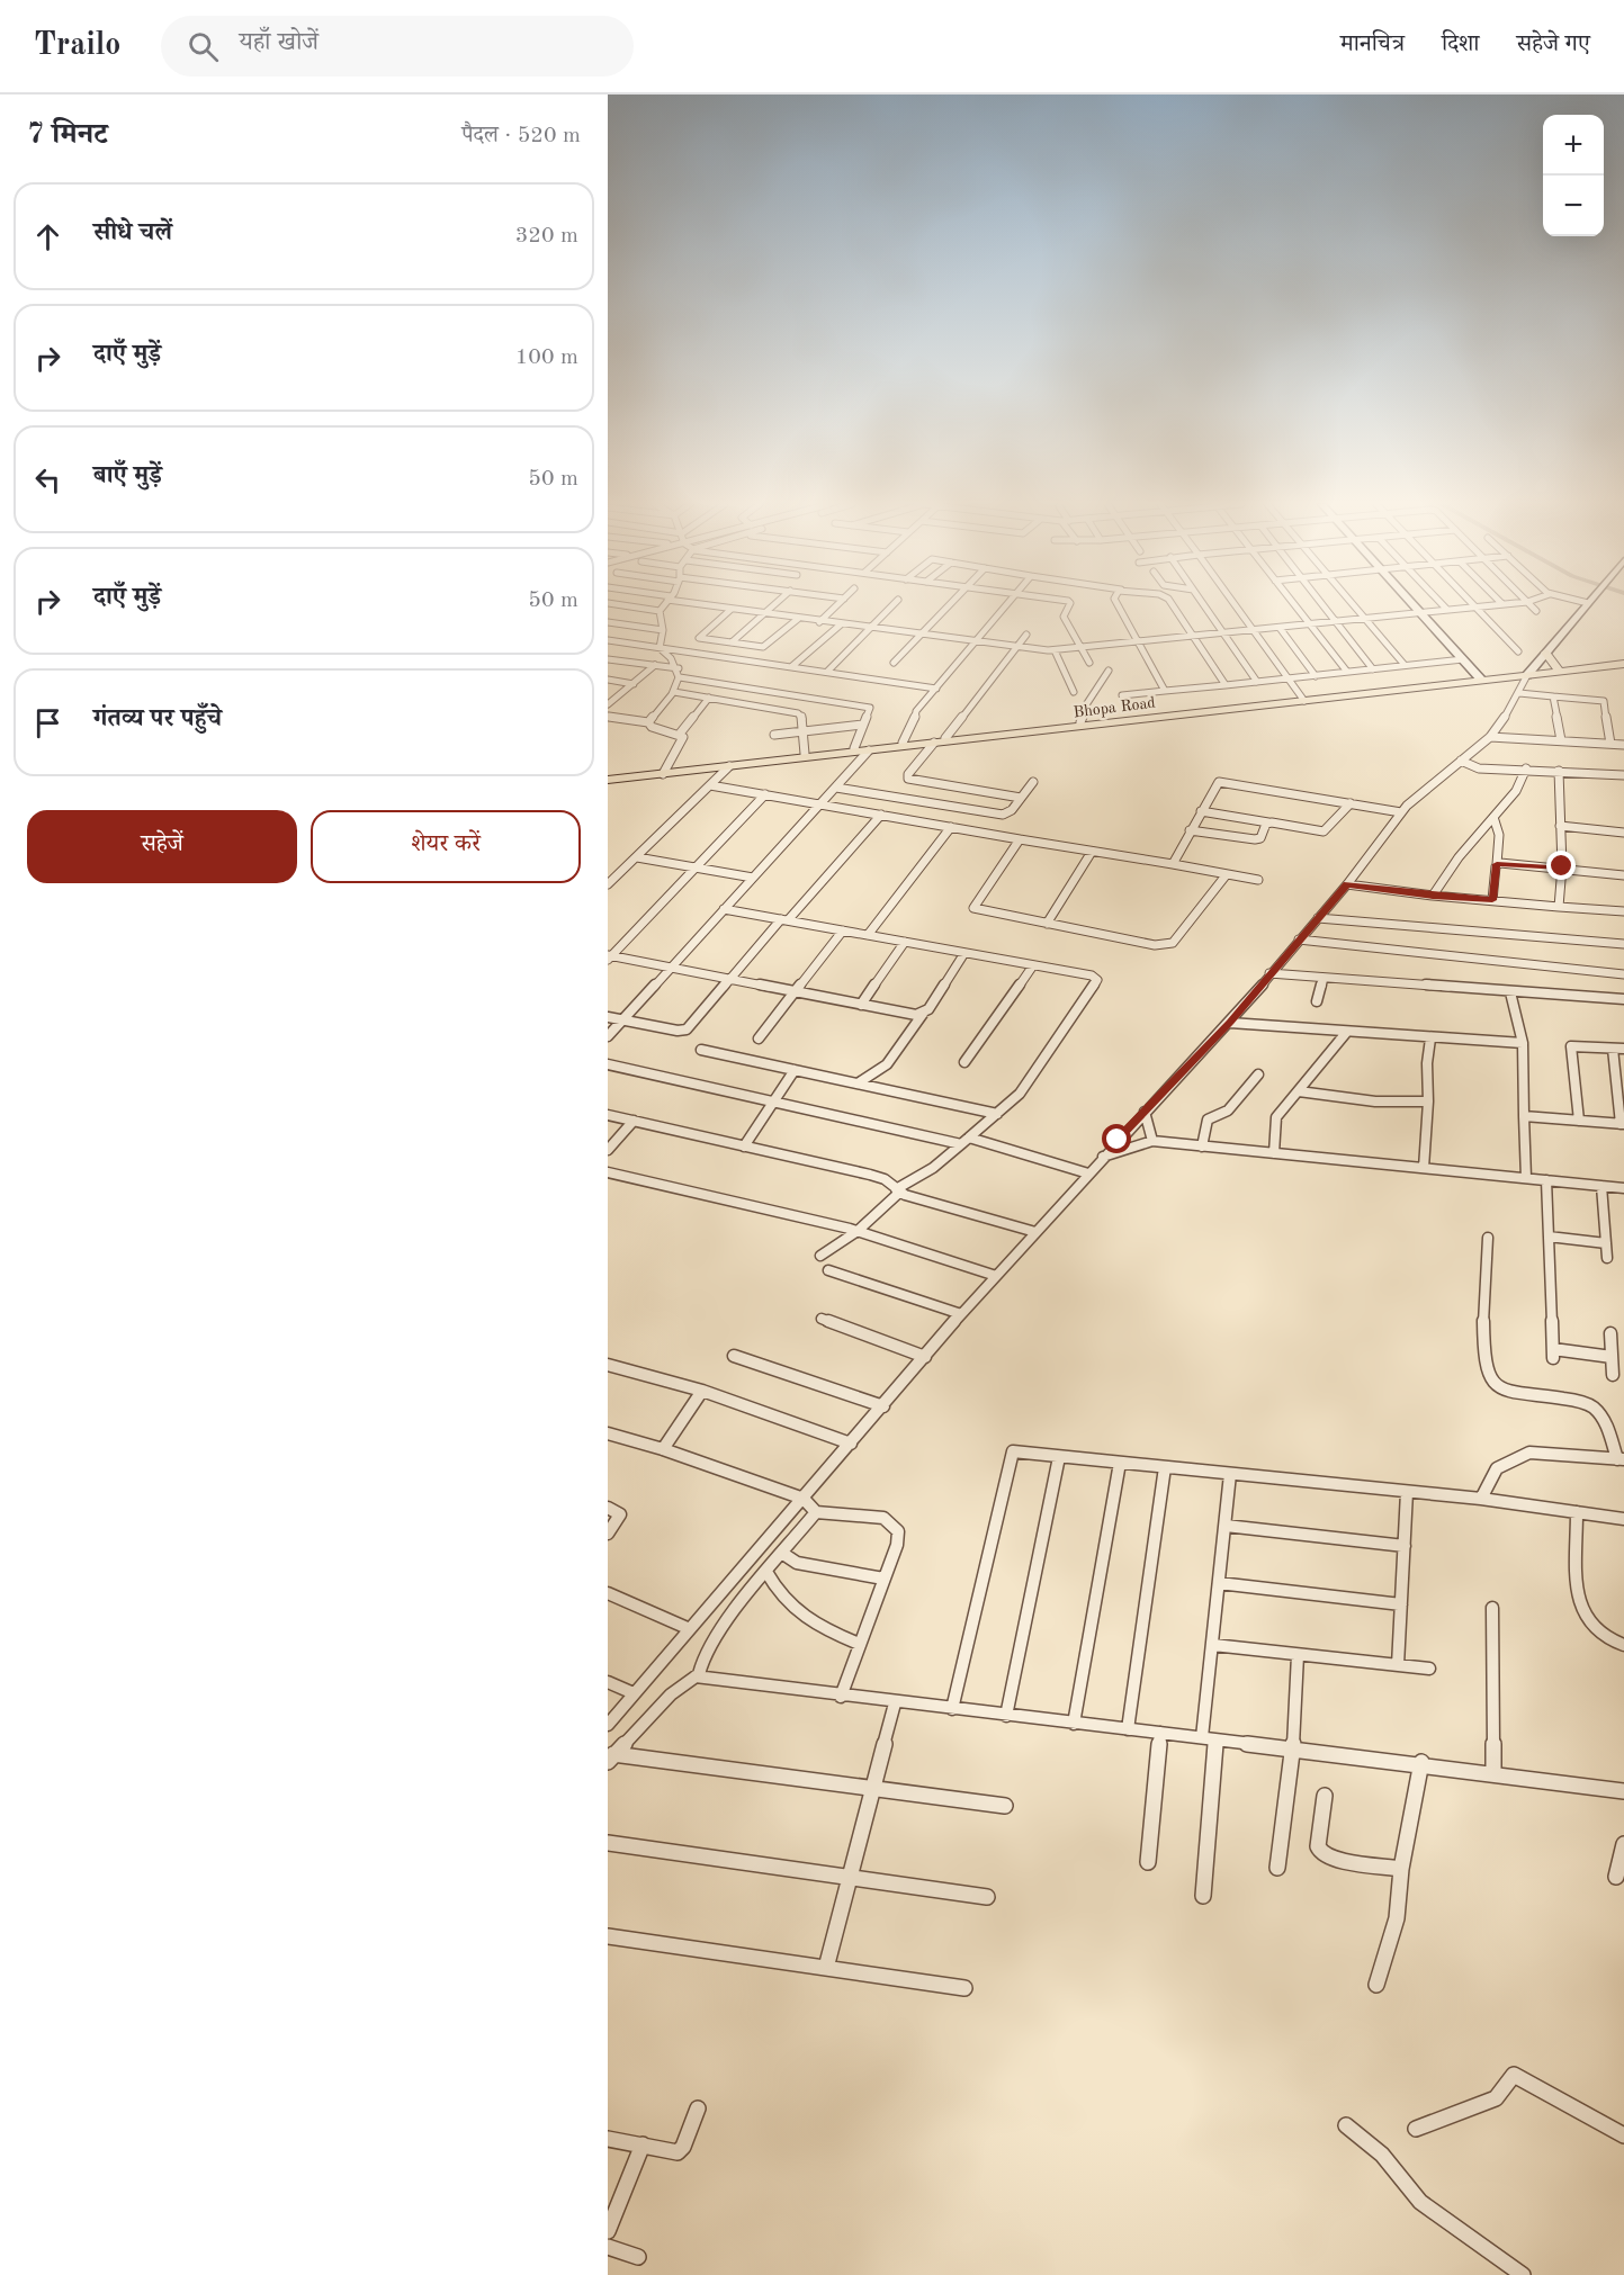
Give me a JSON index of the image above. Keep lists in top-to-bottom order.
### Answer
{
  "streets": {
    "main road": ["Bhopa Road"]
  },
  "page": {
    "header": "Trailo",
    "search": "यहाँ खोजें",
    "nav": ["मानचित्र", "दिशा", "सहेजे गए"],
    "heading": ["7 मिनट", "पैदल · 520 m"],
    "map_buttons": ["+", "−"],
    "list": [
      ["सीधे चलें", "320 m"],
      ["दाएँ मुड़ें", "100 m"],
      ["बाएँ मुड़ें", "50 m"],
      ["दाएँ मुड़ें", "50 m"],
      "गंतव्य पर पहुँचे"
    ],
    "buttons": ["सहेजें", "शेयर करें"]
  }
}
